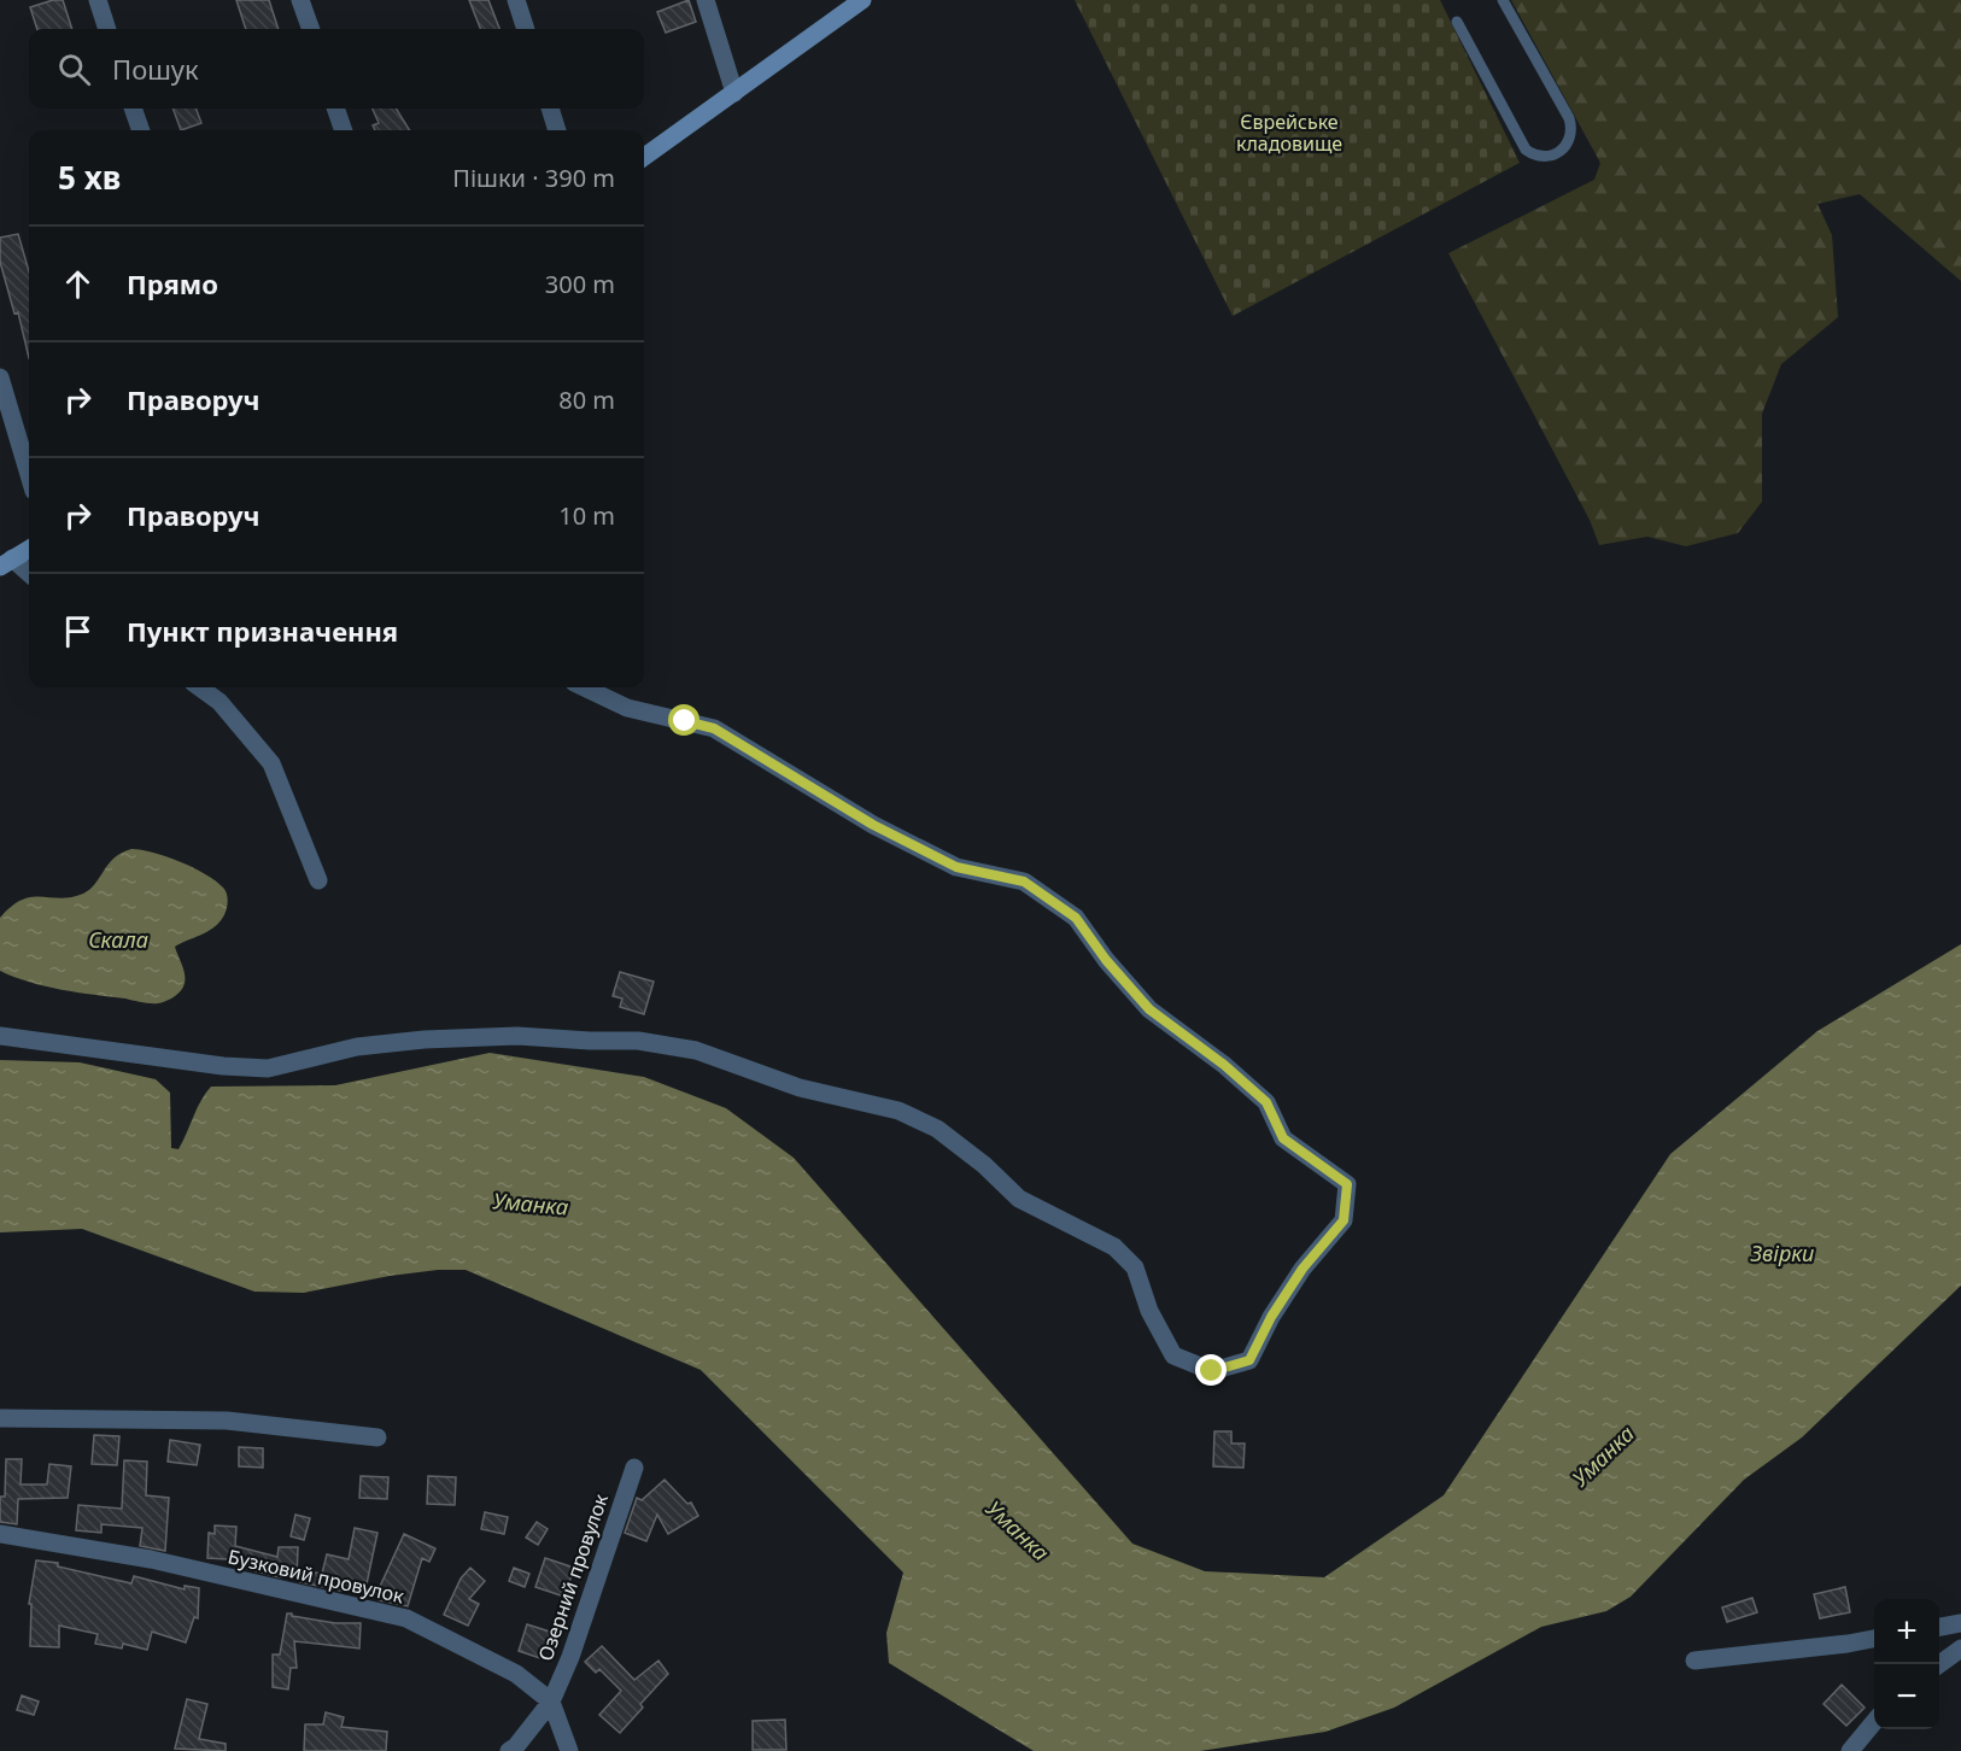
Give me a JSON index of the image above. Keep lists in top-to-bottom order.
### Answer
{
  "streets": {
    "street": ["Бузковий провулок", "Озерний провулок"]
  },
  "crossings": [
    ["Бузковий провулок", "Озерний провулок"]
  ],
  "water": ["Скала", "Уманка", "Звірки"],
  "parks": ["Єврейське кладовище"],
  "page": {
    "search": "Пошук",
    "heading": ["5 хв", "Пішки · 390 m"],
    "list": [
      ["Прямо", "300 m"],
      ["Праворуч", "80 m"],
      ["Праворуч", "10 m"],
      "Пункт призначення"
    ],
    "map_buttons": ["+", "−"]
  }
}
